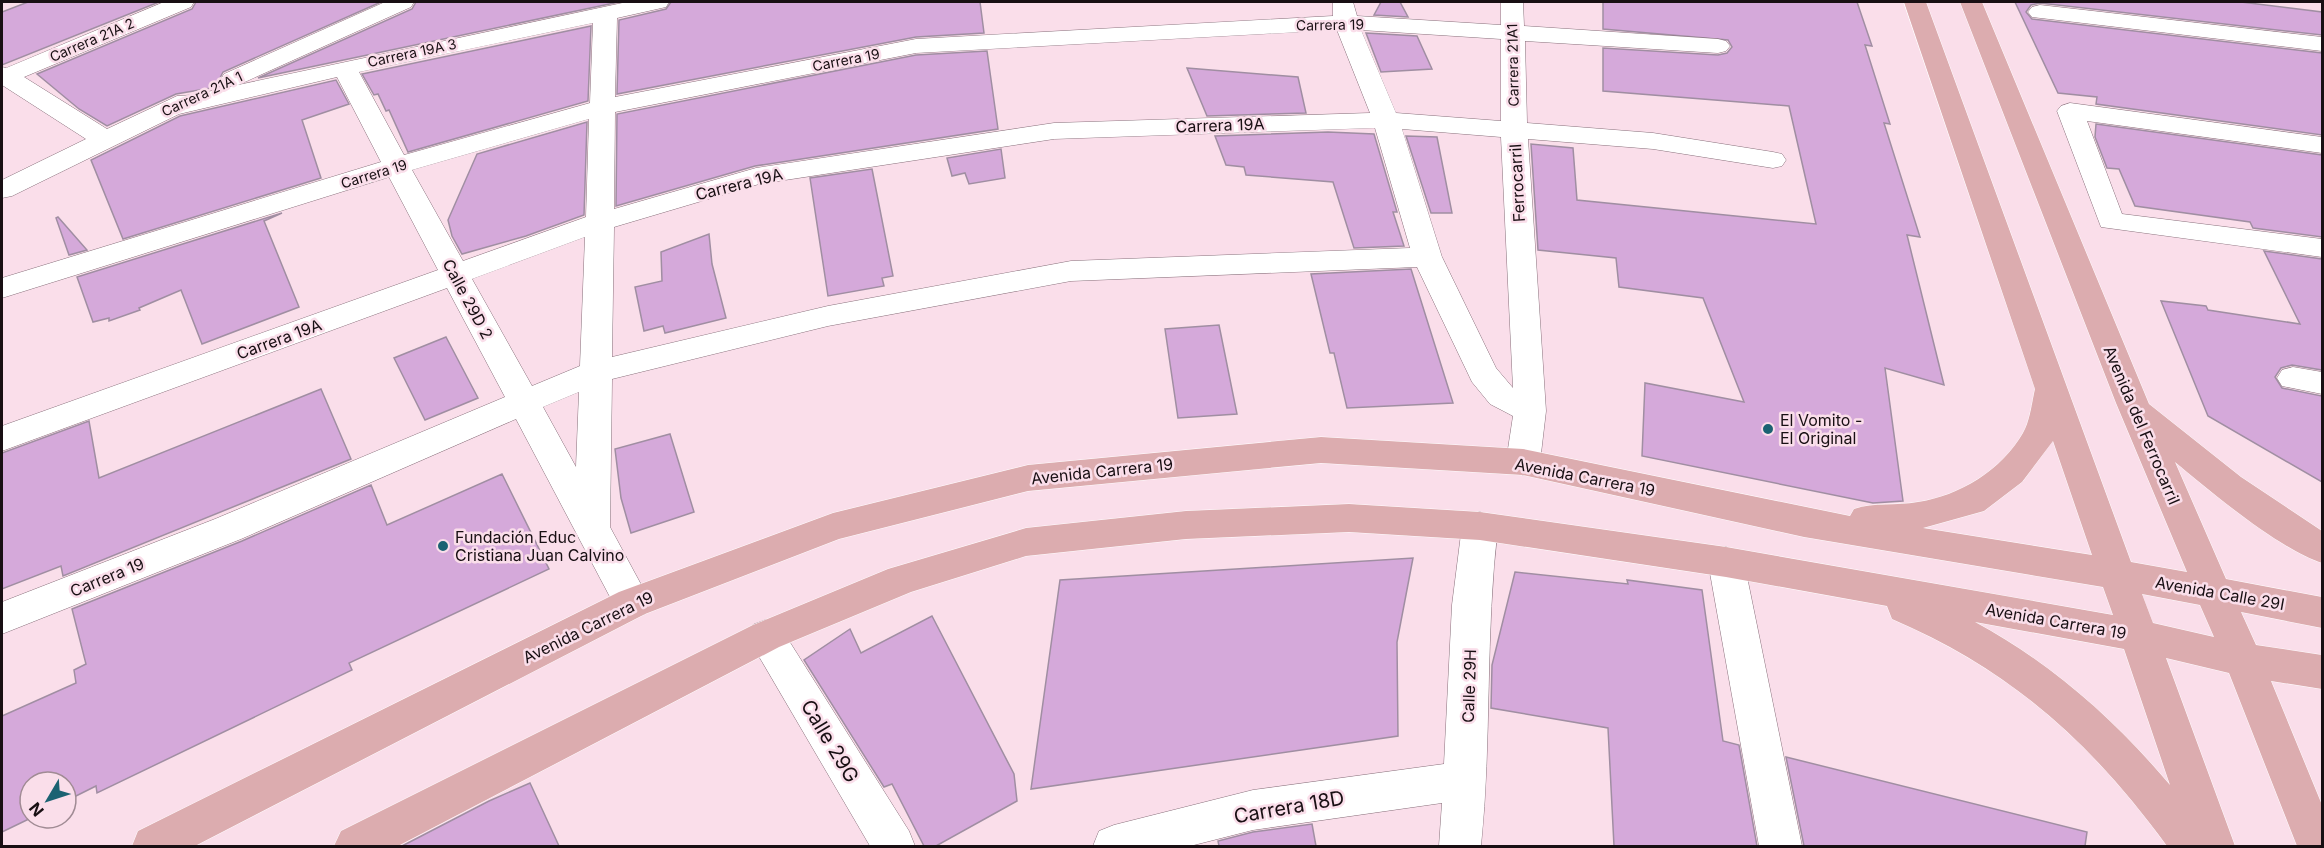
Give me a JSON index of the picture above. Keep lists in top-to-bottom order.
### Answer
{
  "streets": {
    "main road": ["Avenida del Ferrocarril", "Avenida Carrera 19", "Avenida Calle 29I"],
    "street": [
      "Carrera 19",
      "Carrera 21A 2",
      "Carrera 19A 3",
      "Carrera 21A1",
      "Carrera 21A 1",
      "Carrera 19A",
      "Ferrocarril",
      "Calle 29D 2",
      "Calle 29H",
      "Calle 29G",
      "Carrera 18D"
    ]
  },
  "crossings": [
    ["Carrera 19", "Carrera 21A1"],
    ["Carrera 19", "Calle 29D 2"],
    ["Carrera 19A 3", "Carrera 21A 1"],
    ["Carrera 19A 3", "Calle 29D 2"],
    ["Carrera 21A1", "Carrera 19A"],
    ["Carrera 21A1", "Ferrocarril"],
    ["Carrera 19A", "Ferrocarril"],
    ["Carrera 19A", "Calle 29D 2"],
    ["Ferrocarril", "Avenida Carrera 19"],
    ["Calle 29D 2", "Avenida Carrera 19"],
    ["Avenida del Ferrocarril", "Avenida Calle 29I"],
    ["Avenida Carrera 19", "Avenida Calle 29I"],
    ["Avenida Carrera 19", "Calle 29H"],
    ["Avenida Carrera 19", "Calle 29G"],
    ["Calle 29H", "Carrera 18D"]
  ],
  "places": ["El Vomito - El Original", "Fundación Educ Cristiana Juan Calvino"],
  "north": "bottom left"
}
